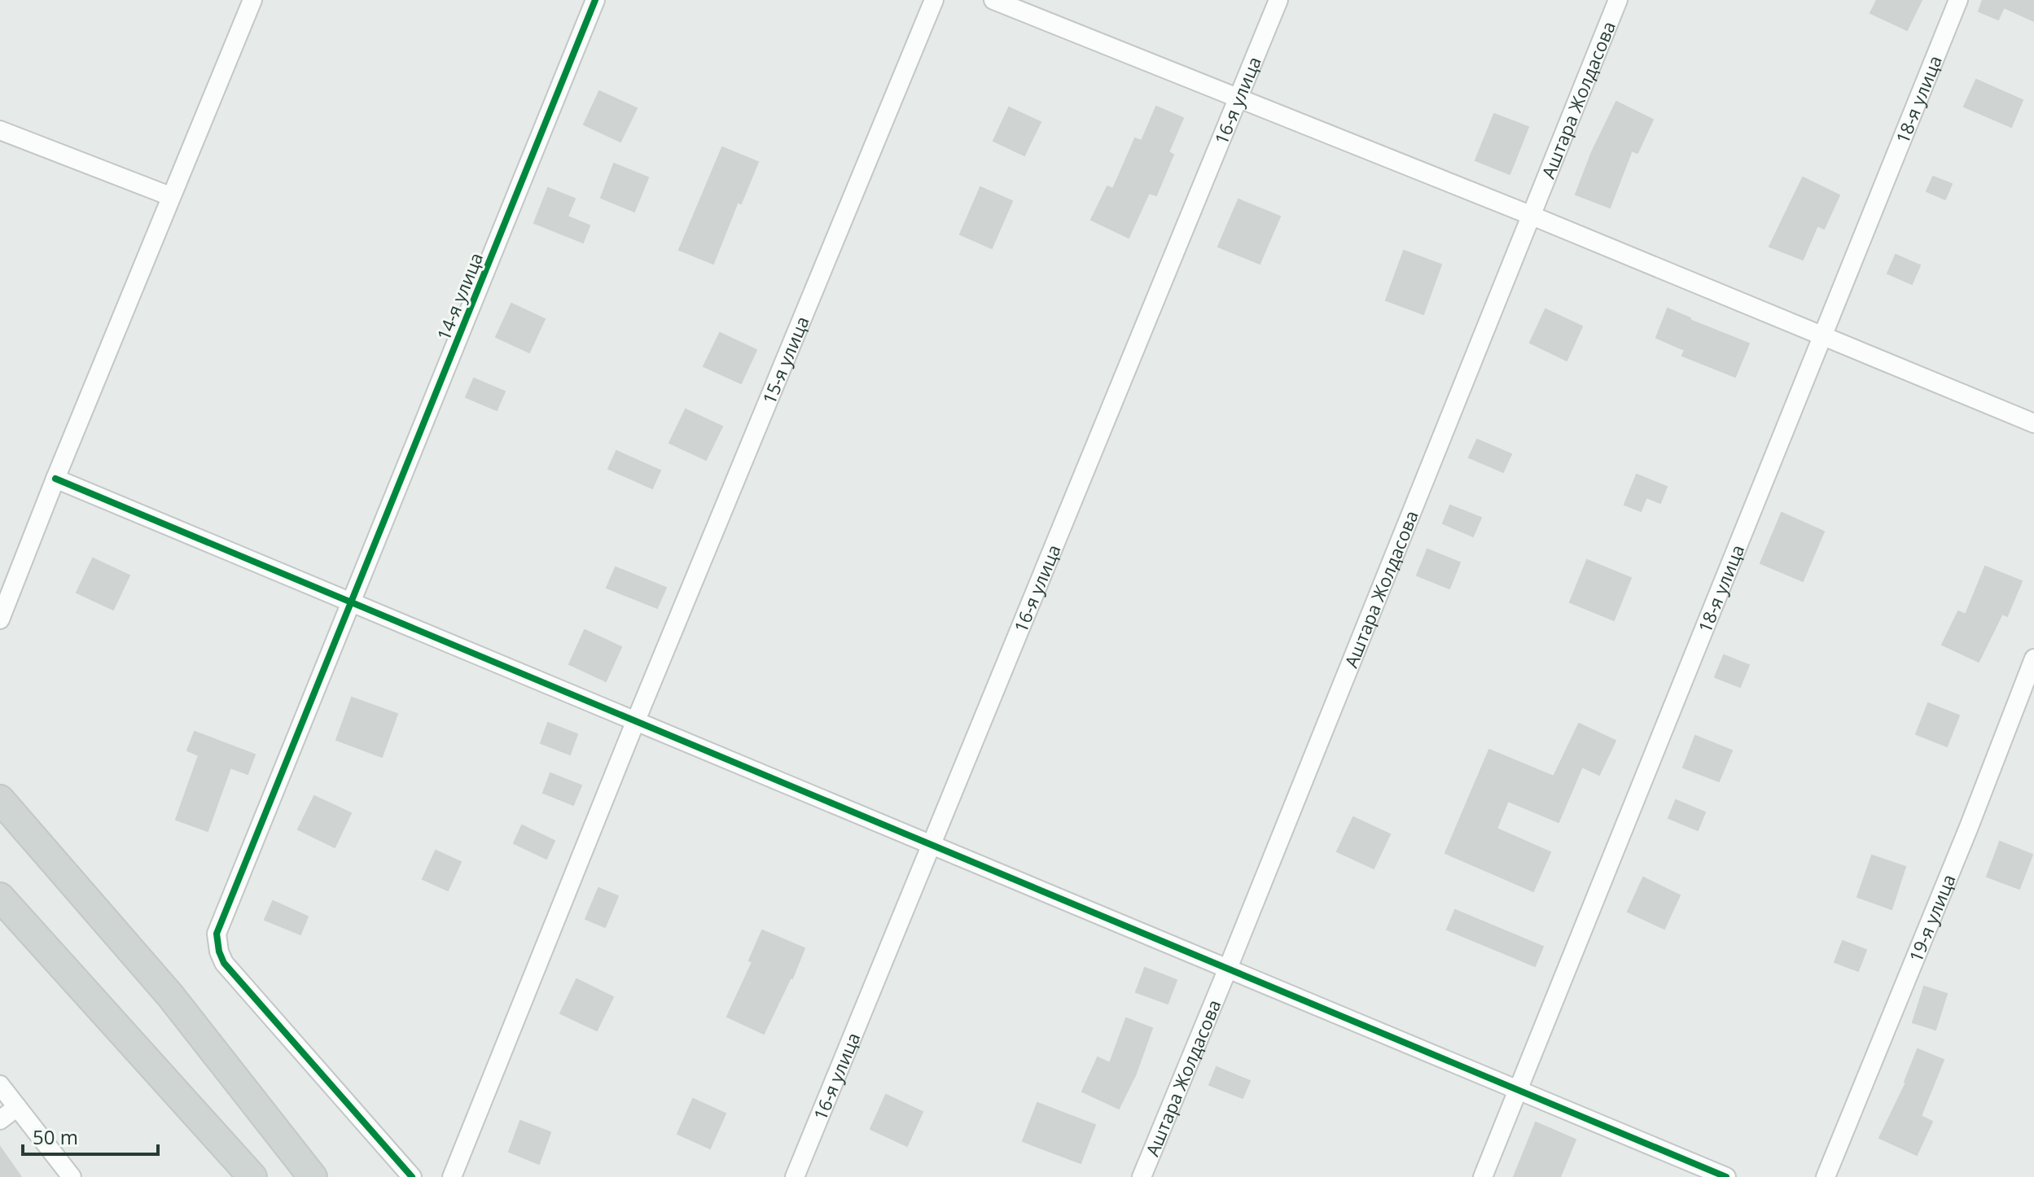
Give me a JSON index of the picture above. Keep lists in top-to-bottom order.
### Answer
{
  "streets": {
    "street": [
      "Аштара Жолдасова",
      "18-я улица",
      "16-я улица",
      "14-я улица",
      "15-я улица",
      "19-я улица"
    ]
  },
  "scale_bar": "50 m"
}
